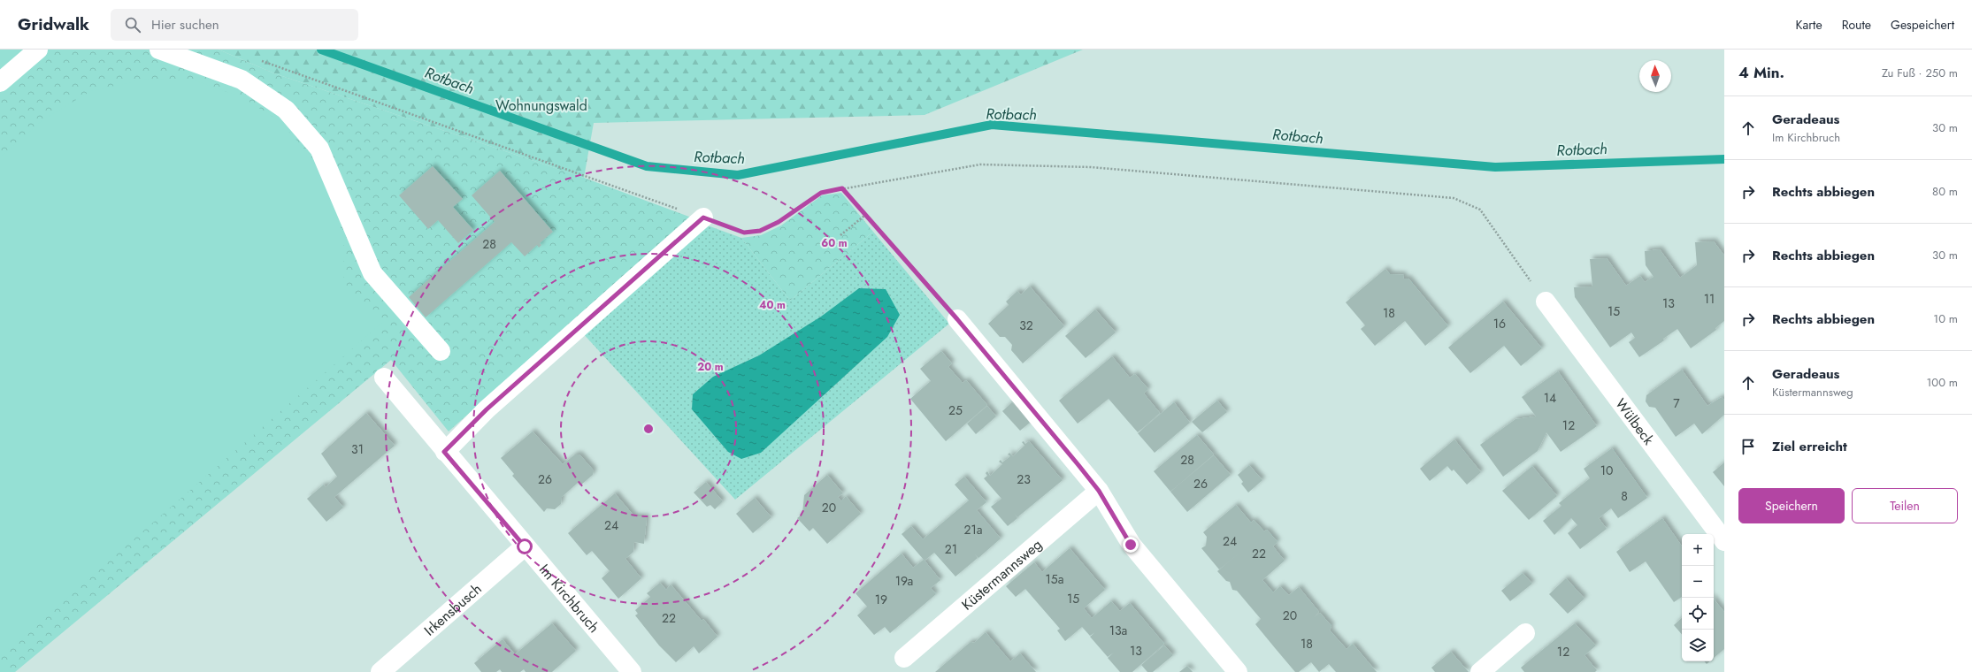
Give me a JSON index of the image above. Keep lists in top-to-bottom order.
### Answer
{
  "streets": {
    "street": [
      "Wülbeck",
      "Küstermannsweg",
      "Im Kirchbruch",
      "Irkensbusch"
    ]
  },
  "crossings": [
    ["Im Kirchbruch", "Irkensbusch"]
  ],
  "water": ["Rotbach"],
  "parks": ["Wohnungswald"],
  "house_numbers": [
    "28",
    "11",
    "13",
    "15",
    "18",
    "16",
    "32",
    "14",
    "7",
    "25",
    "12",
    "31",
    "28",
    "10",
    "26",
    "23",
    "26",
    "8",
    "20",
    "24",
    "21a",
    "24",
    "21",
    "22",
    "15a",
    "19a",
    "15",
    "19",
    "20",
    "22",
    "13a",
    "18",
    "13",
    "12"
  ],
  "north": "top",
  "page": {
    "header": "Gridwalk",
    "search": "Hier suchen",
    "nav": ["Karte", "Route", "Gespeichert"],
    "heading": ["4 Min.", "Zu Fuß · 250 m"],
    "list": [
      ["Geradeaus", "Im Kirchbruch", "30 m"],
      ["Rechts abbiegen", "80 m"],
      ["Rechts abbiegen", "30 m"],
      ["Rechts abbiegen", "10 m"],
      ["Geradeaus", "Küstermannsweg", "100 m"],
      "Ziel erreicht"
    ],
    "buttons": ["Speichern", "Teilen"],
    "map_buttons": ["+", "−"]
  },
  "rings": ["60 m", "40 m", "20 m"]
}
